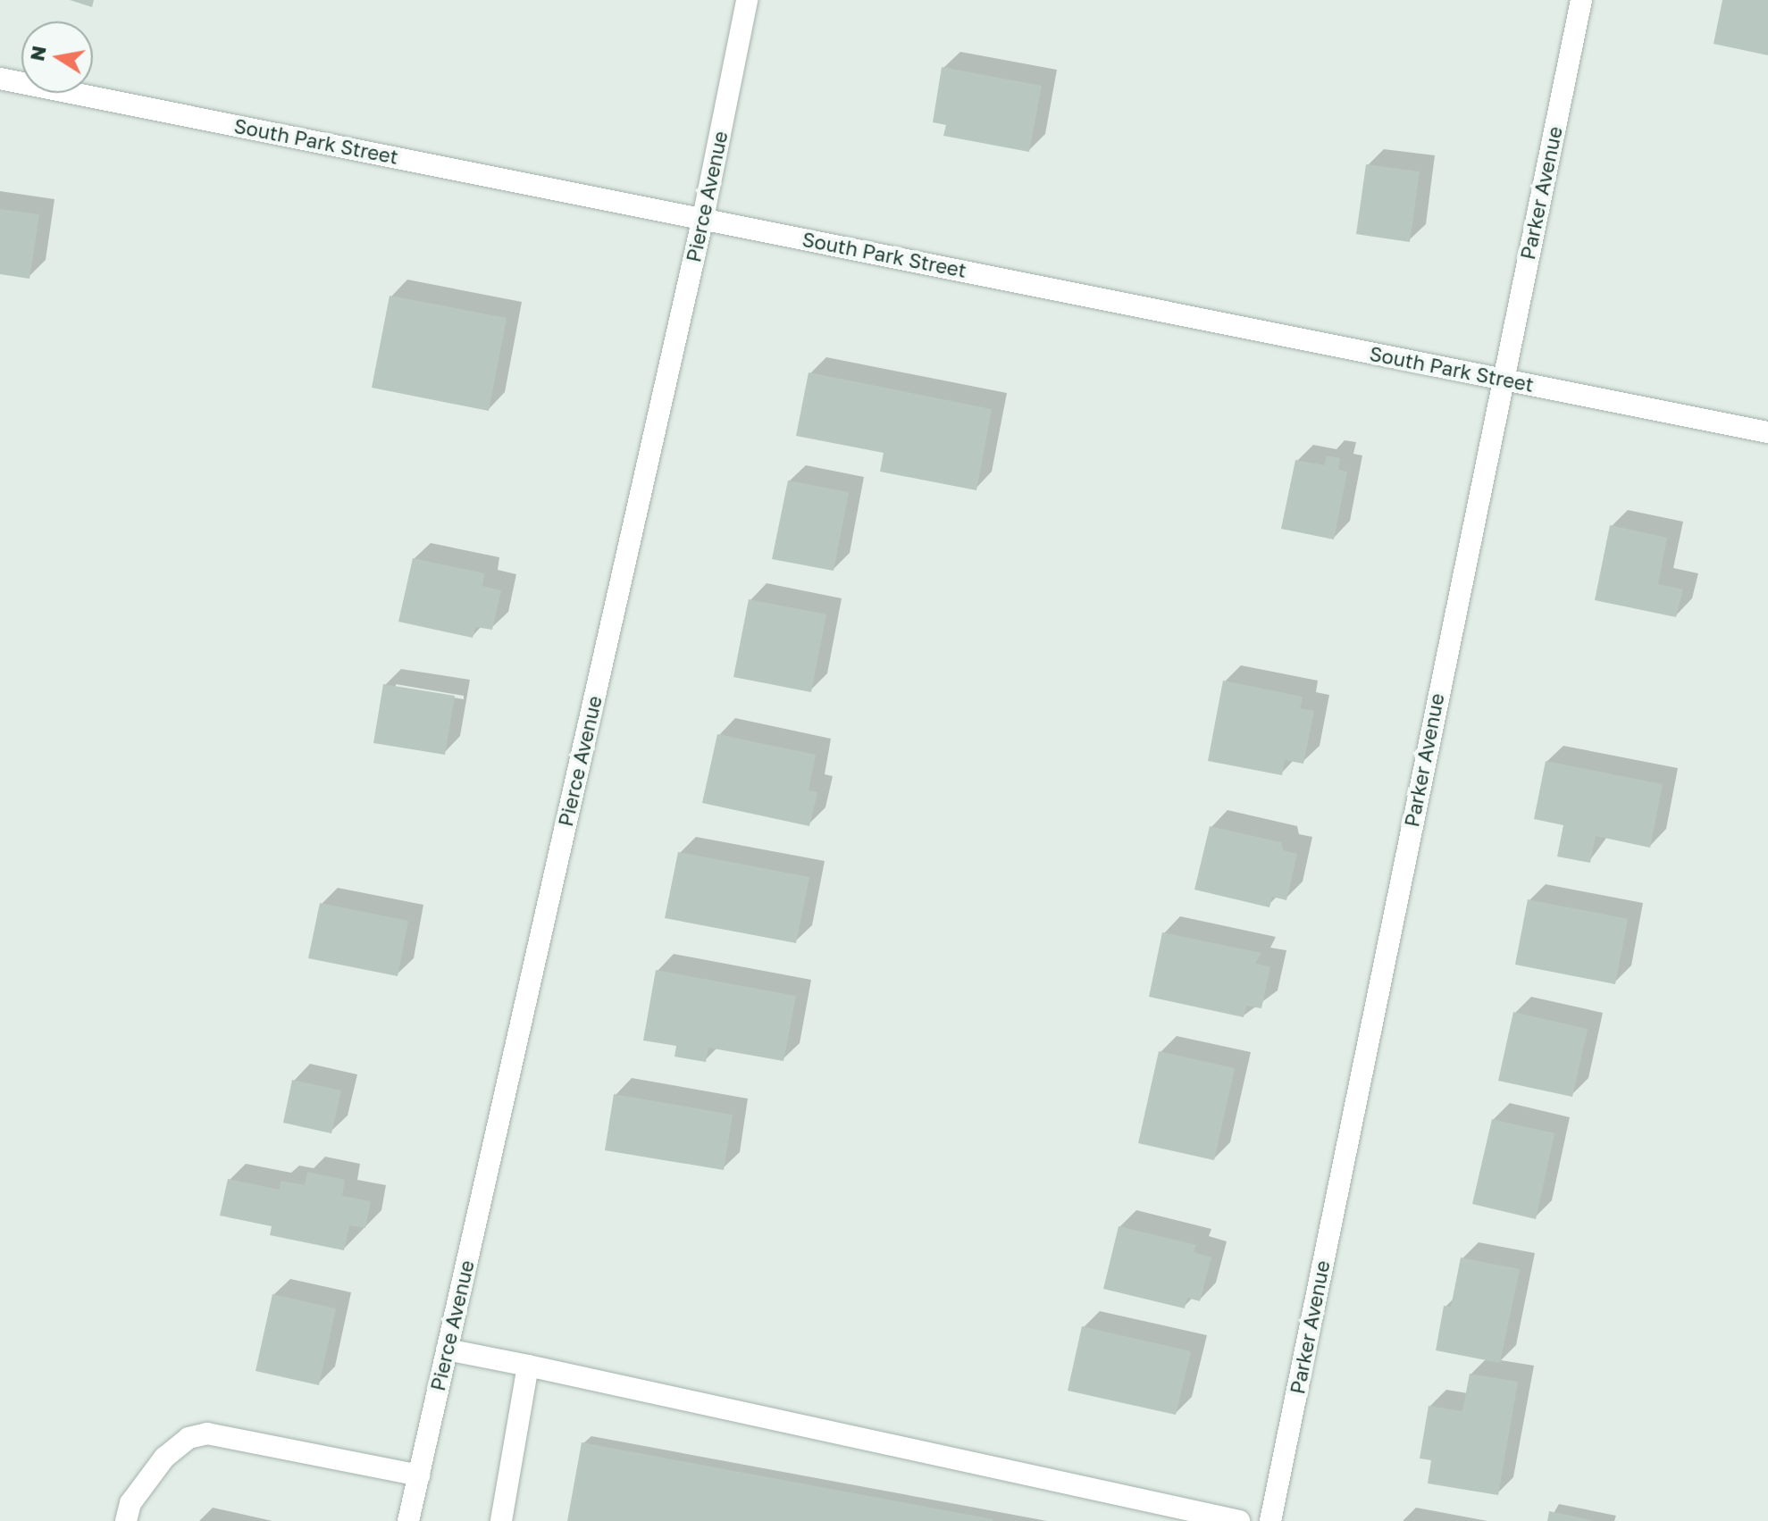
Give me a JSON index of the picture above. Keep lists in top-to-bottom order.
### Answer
{
  "streets": {
    "street": ["South Park Street", "Parker Avenue", "Pierce Avenue"]
  },
  "crossings": [
    ["South Park Street", "Parker Avenue"],
    ["South Park Street", "Pierce Avenue"]
  ],
  "north": "left"
}
